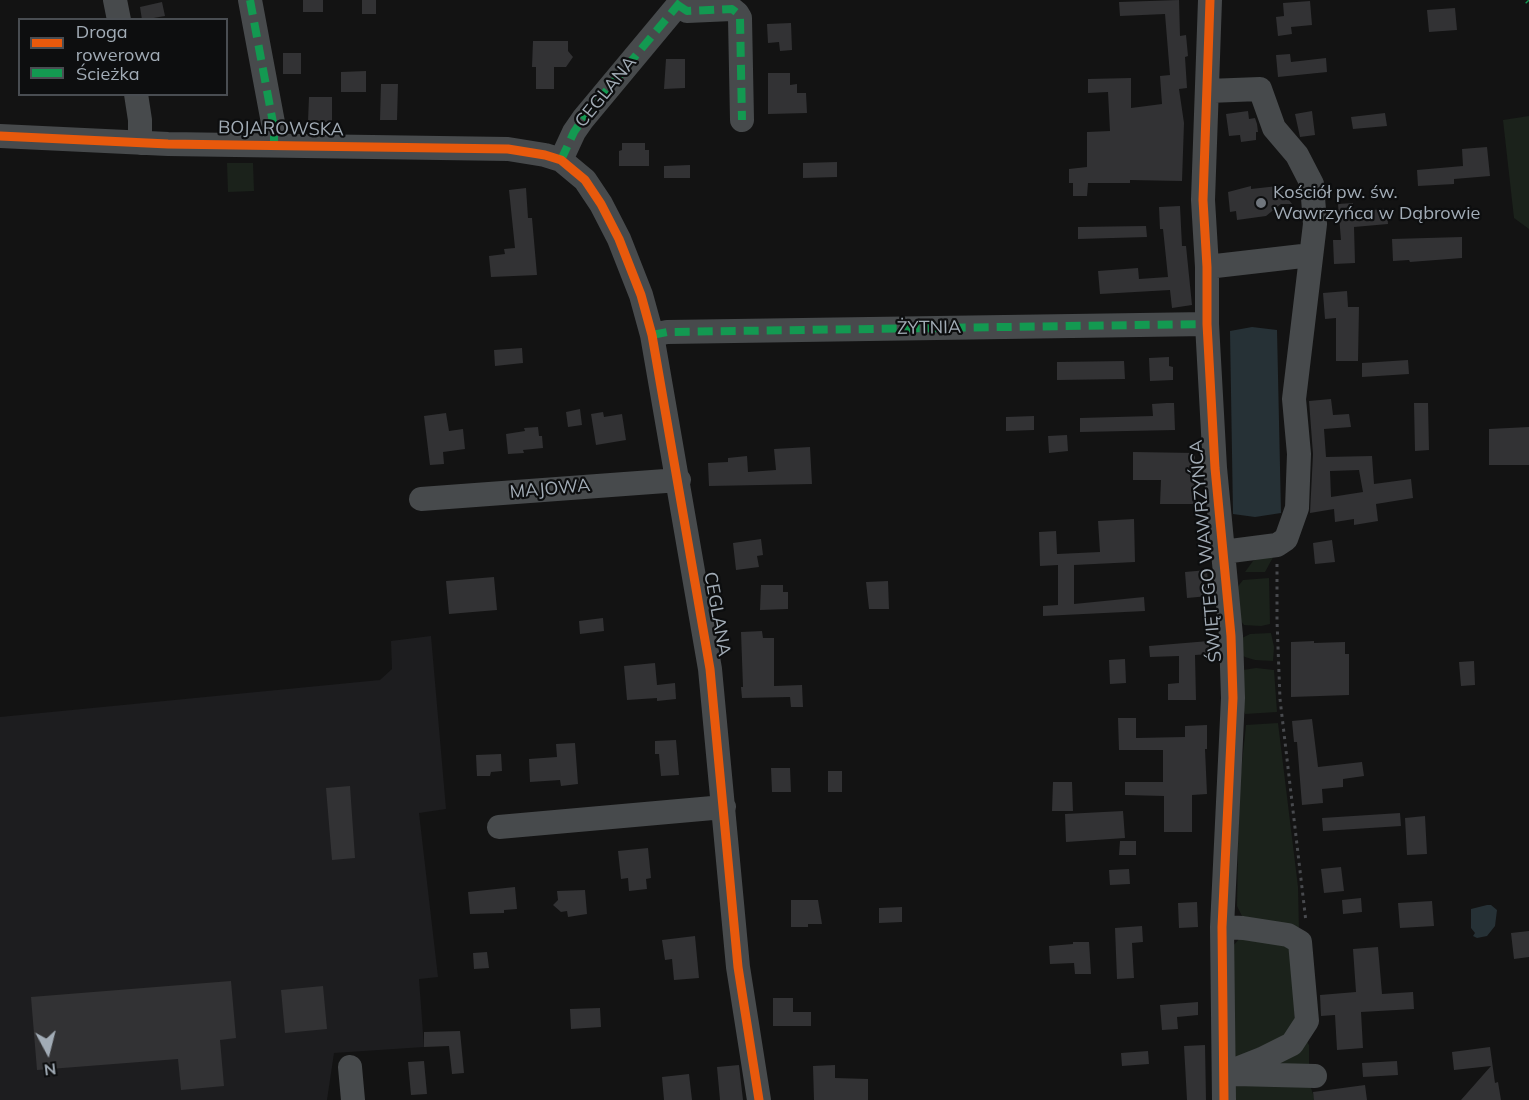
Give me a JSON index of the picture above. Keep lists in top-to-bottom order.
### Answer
{
  "streets": {
    "street": [
      "CEGLANA",
      "BOJAROWSKA",
      "ŻYTNIA",
      "MAJOWA",
      "ŚWIĘTEGO WAWRZYŃCA"
    ]
  },
  "crossings": [
    ["CEGLANA", "BOJAROWSKA"],
    ["CEGLANA", "ŻYTNIA"],
    ["CEGLANA", "MAJOWA"],
    ["ŻYTNIA", "ŚWIĘTEGO WAWRZYŃCA"]
  ],
  "places": ["Kościół pw. św. Wawrzyńca w Dąbrowie"],
  "legend": ["Droga rowerowa", "Ścieżka"],
  "north": "bottom"
}
